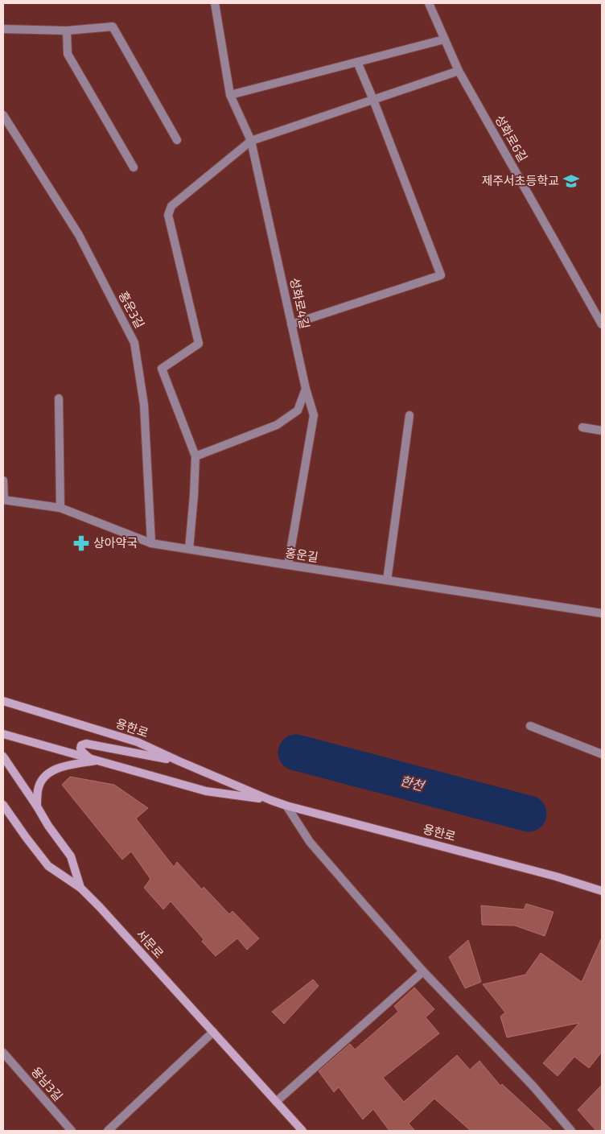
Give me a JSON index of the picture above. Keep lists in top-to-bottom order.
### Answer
{
  "streets": {
    "main road": ["용한로", "서문로"],
    "street": [
      "성화로6길",
      "성화로4길",
      "홍운3길",
      "홍운길",
      "용남3길"
    ]
  },
  "crossings": [
    ["성화로4길", "홍운길"],
    ["홍운3길", "홍운길"]
  ],
  "water": ["한천"],
  "places": {
    "school or university": ["제주서초등학교"],
    "pharmacy": ["상아약국"]
  }
}
